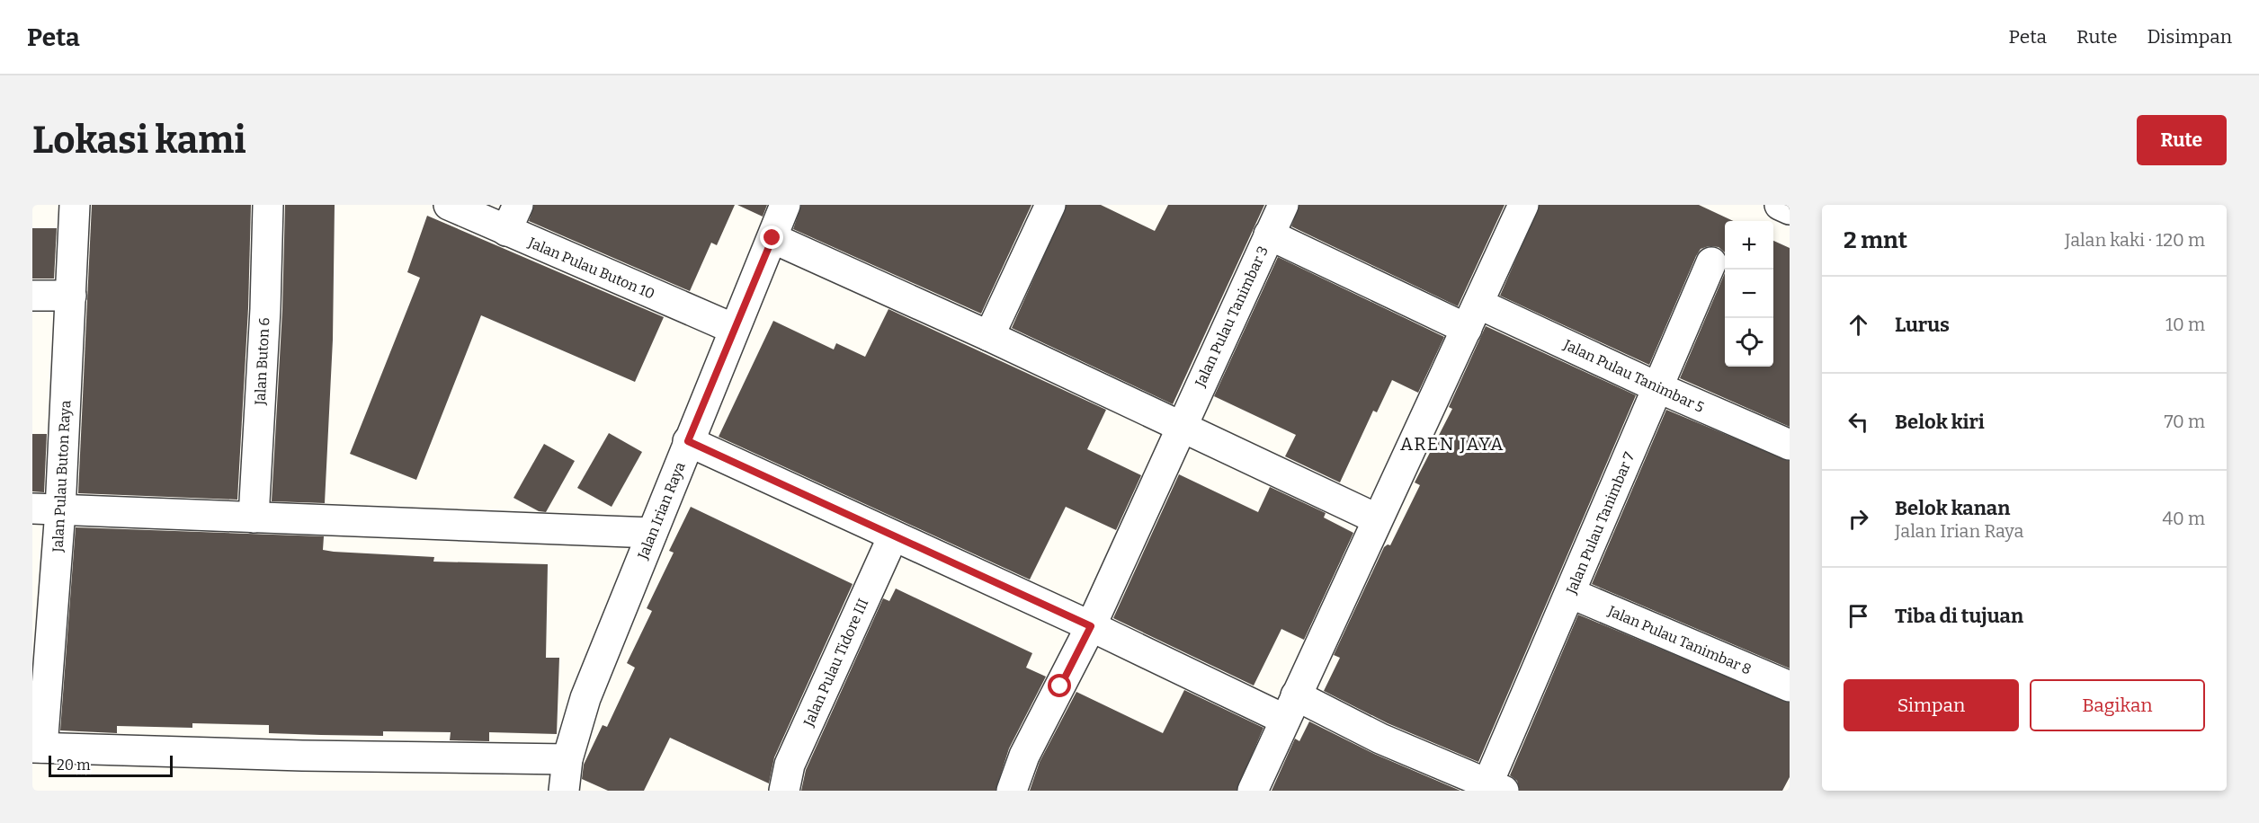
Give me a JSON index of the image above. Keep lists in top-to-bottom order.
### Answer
{
  "streets": {
    "street": [
      "Jalan Pulau Buton 10",
      "Jalan Pulau Tanimbar 3",
      "Jalan Buton 6",
      "Jalan Pulau Tanimbar 5",
      "Jalan Pulau Buton Raya",
      "Jalan Irian Raya",
      "Jalan Pulau Tanimbar 7",
      "Jalan Pulau Tanimbar 8",
      "Jalan Pulau Tidore III"
    ]
  },
  "crossings": [
    ["Jalan Pulau Buton 10", "Jalan Irian Raya"],
    ["Jalan Pulau Tanimbar 3", "Jalan Pulau Tanimbar 5"],
    ["Jalan Pulau Tanimbar 5", "Jalan Pulau Tanimbar 7"],
    ["Jalan Pulau Tanimbar 7", "Jalan Pulau Tanimbar 8"]
  ],
  "districts": ["AREN JAYA"],
  "scale_bar": "20 m",
  "page": {
    "header": "Peta",
    "nav": ["Peta", "Rute", "Disimpan"],
    "buttons": [
      "Rute",
      ["Simpan", "Bagikan"]
    ],
    "title": "Lokasi kami",
    "heading": ["2 mnt", "Jalan kaki · 120 m"],
    "map_buttons": ["+", "−"],
    "list": [
      ["Lurus", "10 m"],
      ["Belok kiri", "70 m"],
      ["Belok kanan", "Jalan Irian Raya", "40 m"],
      "Tiba di tujuan"
    ],
    "scale": "20 m"
  }
}
